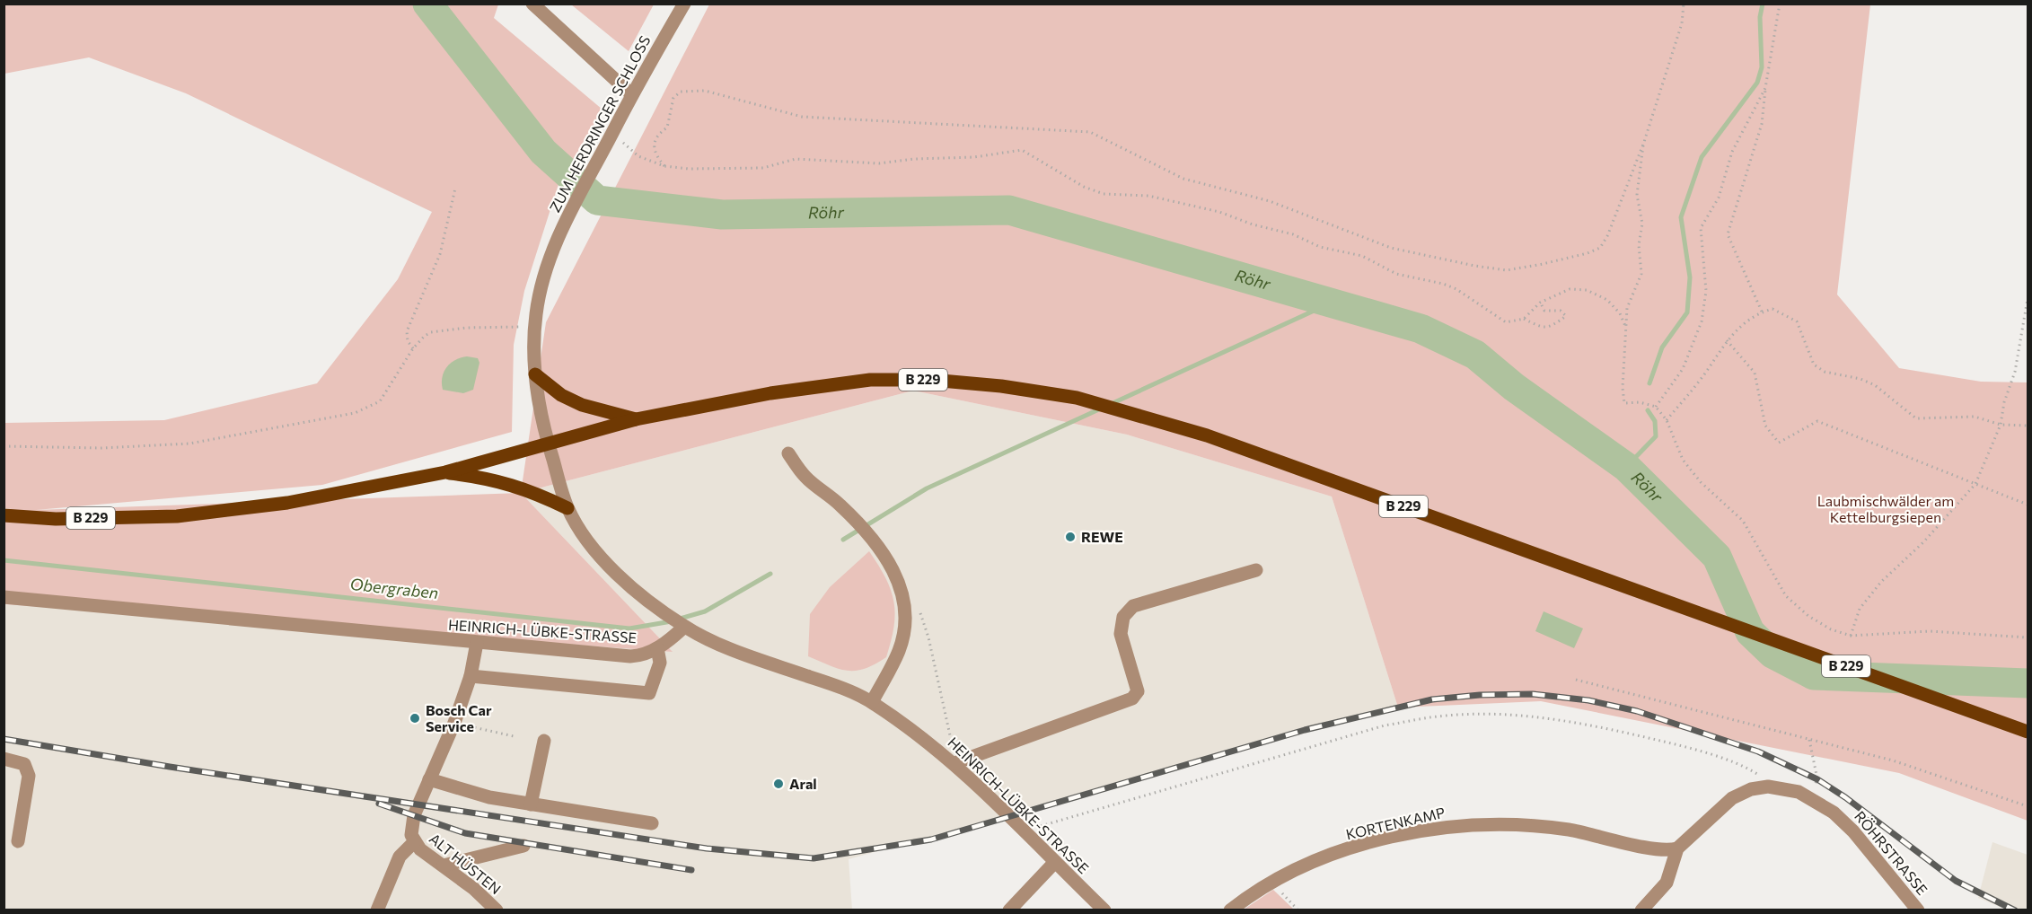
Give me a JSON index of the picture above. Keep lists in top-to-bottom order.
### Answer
{
  "streets": {
    "main road": ["B 229"],
    "street": [
      "ZUM HERDRINGER SCHLOSS",
      "HEINRICH-LÜBKE-STRASSE",
      "KORTENKAMP",
      "RÖHRSTRASSE",
      "ALT HÜSTEN"
    ]
  },
  "crossings": [
    ["ZUM HERDRINGER SCHLOSS", "B 229"],
    ["ZUM HERDRINGER SCHLOSS", "HEINRICH-LÜBKE-STRASSE"],
    ["KORTENKAMP", "RÖHRSTRASSE"]
  ],
  "water": ["Röhr", "Obergraben"],
  "parks": ["Laubmischwälder am Kettelburgsiepen"],
  "places": ["REWE", "Bosch Car Service", "Aral"]
}
